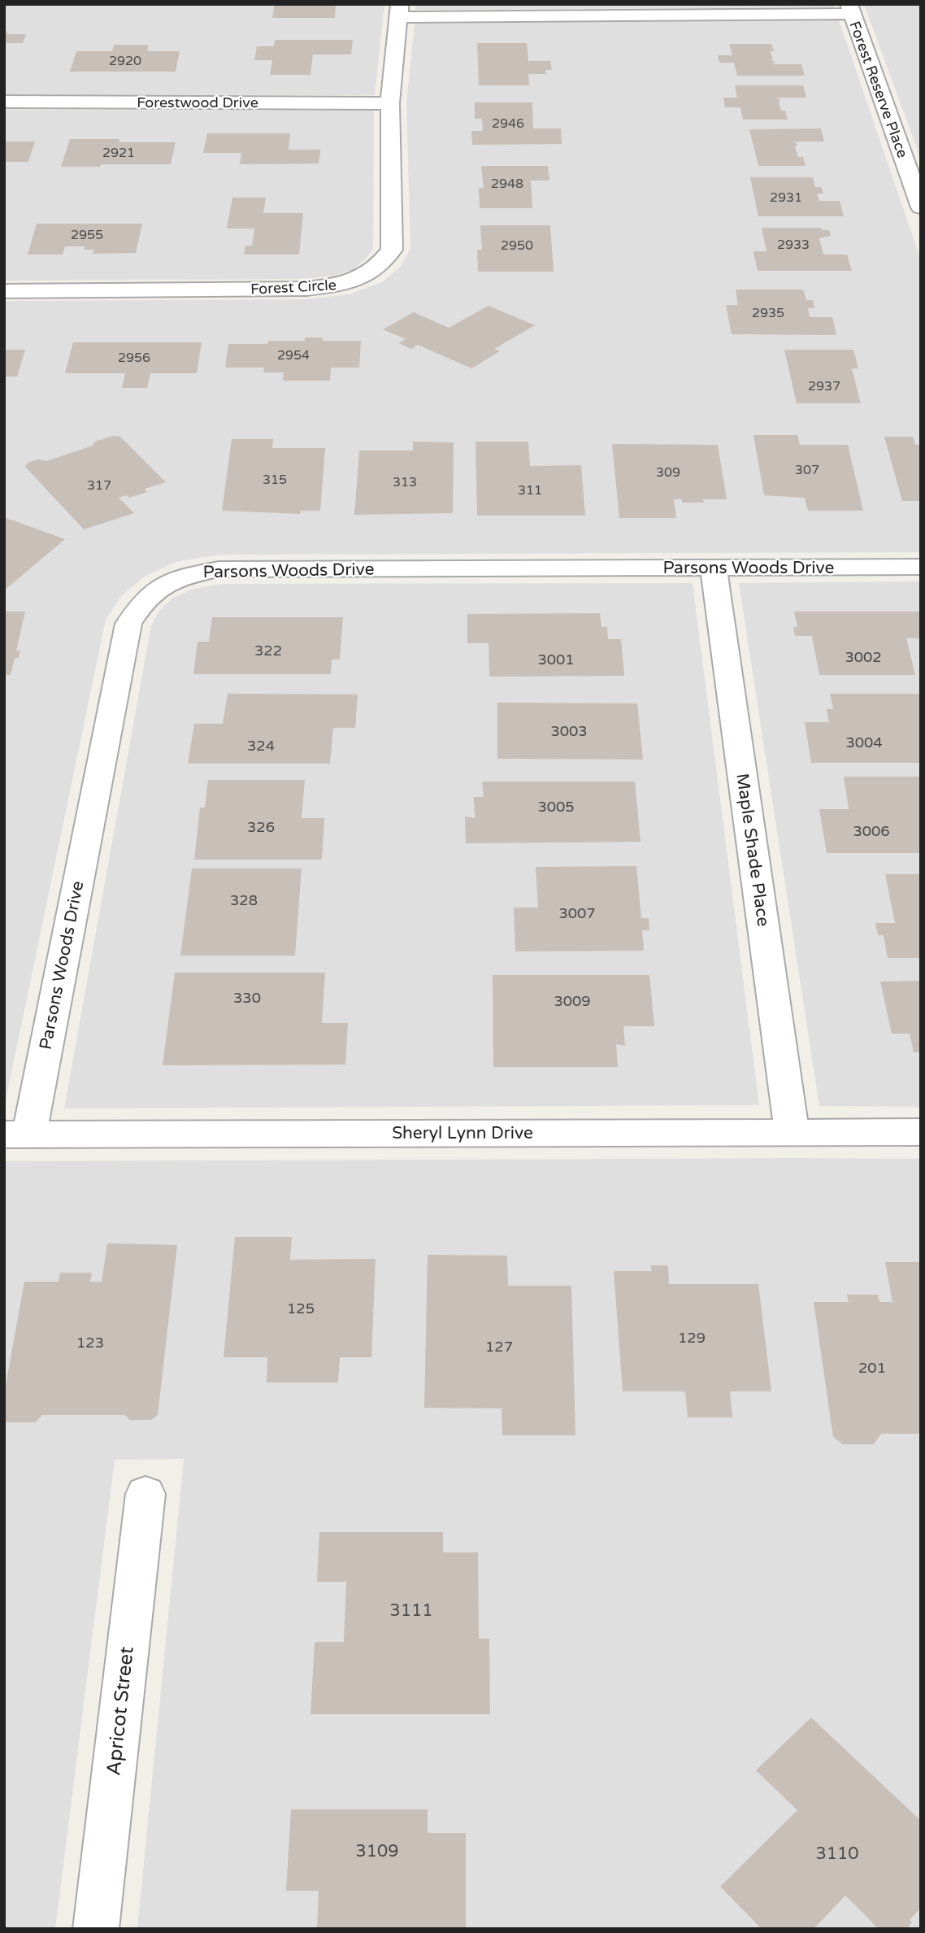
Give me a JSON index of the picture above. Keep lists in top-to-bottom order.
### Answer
{
  "streets": {
    "street": [
      "Forest Reserve Place",
      "Forestwood Drive",
      "Forest Circle",
      "Parsons Woods Drive",
      "Maple Shade Place",
      "Sheryl Lynn Drive",
      "Apricot Street"
    ]
  },
  "crossings": [
    ["Forestwood Drive", "Forest Circle"],
    ["Parsons Woods Drive", "Maple Shade Place"],
    ["Parsons Woods Drive", "Sheryl Lynn Drive"],
    ["Maple Shade Place", "Sheryl Lynn Drive"]
  ],
  "house_numbers": [
    "2920",
    "2946",
    "2921",
    "2948",
    "2931",
    "2955",
    "2933",
    "2950",
    "2935",
    "2954",
    "2956",
    "2937",
    "307",
    "309",
    "315",
    "313",
    "317",
    "311",
    "322",
    "3002",
    "3001",
    "3003",
    "3004",
    "324",
    "3005",
    "326",
    "3006",
    "328",
    "3007",
    "330",
    "3009",
    "125",
    "129",
    "123",
    "127",
    "201",
    "3111",
    "3109",
    "3110"
  ]
}
